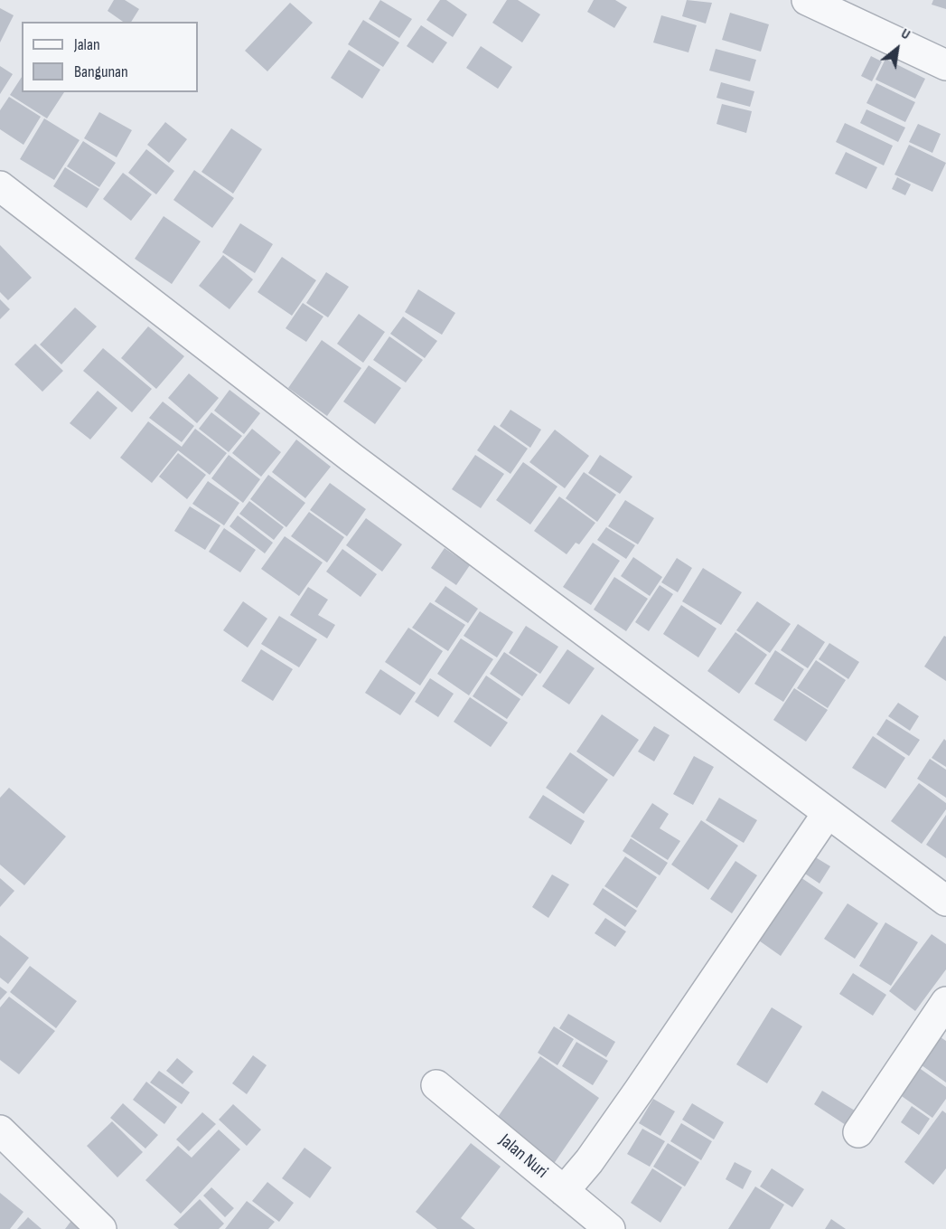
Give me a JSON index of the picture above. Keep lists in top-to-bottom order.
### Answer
{
  "streets": {
    "street": ["Jalan Nuri"]
  },
  "legend": ["Jalan", "Bangunan"],
  "north": "top right"
}
